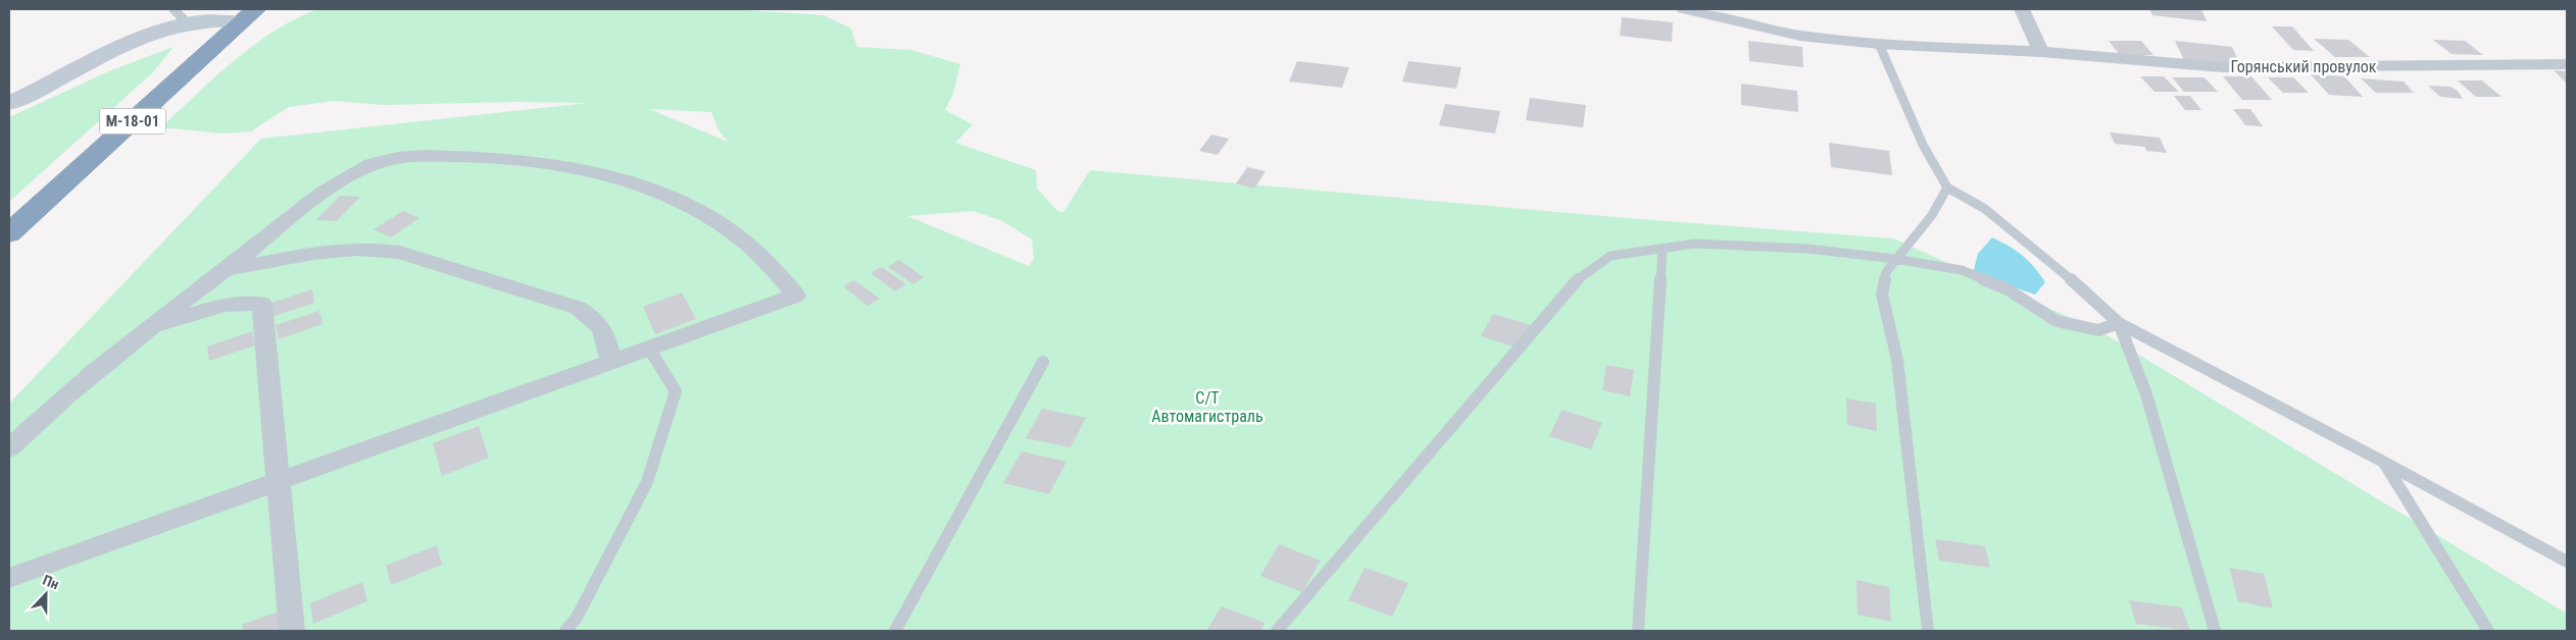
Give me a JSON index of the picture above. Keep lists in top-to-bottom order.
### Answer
{
  "streets": {
    "highway": ["М-18-01"],
    "street": ["Горянський провулок"]
  },
  "parks": ["С/Т Автомагистраль"],
  "north": "top"
}
